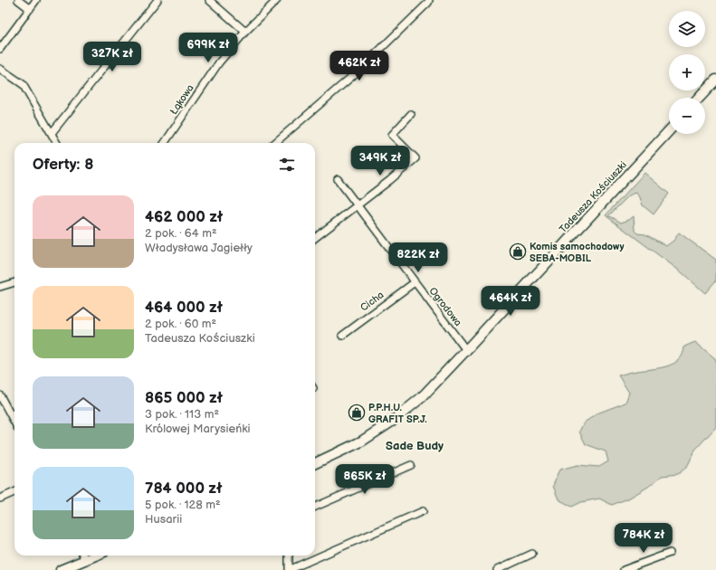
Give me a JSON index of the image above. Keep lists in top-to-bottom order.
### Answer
{
  "streets": {
    "main road": ["Tadeusza Kościuszki"],
    "street": ["Łąkowa", "Cicha", "Ogrodowa"]
  },
  "crossings": [
    ["Tadeusza Kościuszki", "Ogrodowa"],
    ["Cicha", "Ogrodowa"]
  ],
  "districts": ["Sade Budy"],
  "places": {
    "shop": ["Komis samochodowy SEBA-MOBIL", "P.P.H.U. GRAFIT SP.J."]
  },
  "page": {
    "map_buttons": ["+", "−"],
    "price": [
      "699K zł",
      "327K zł",
      "462K zł",
      "349K zł",
      "822K zł",
      "464K zł",
      "865K zł",
      "784K zł"
    ],
    "heading": "Oferty: 8",
    "list": [
      {
        "name": "462 000 zł",
        "note": "2 pok. · 64 m² · Władysława Jagiełły"
      },
      {
        "name": "464 000 zł",
        "note": "2 pok. · 60 m² · Tadeusza Kościuszki"
      },
      {
        "name": "865 000 zł",
        "note": "3 pok. · 113 m² · Królowej Marysieńki"
      },
      {
        "name": "784 000 zł",
        "note": "5 pok. · 128 m² · Husarii"
      }
    ]
  }
}
